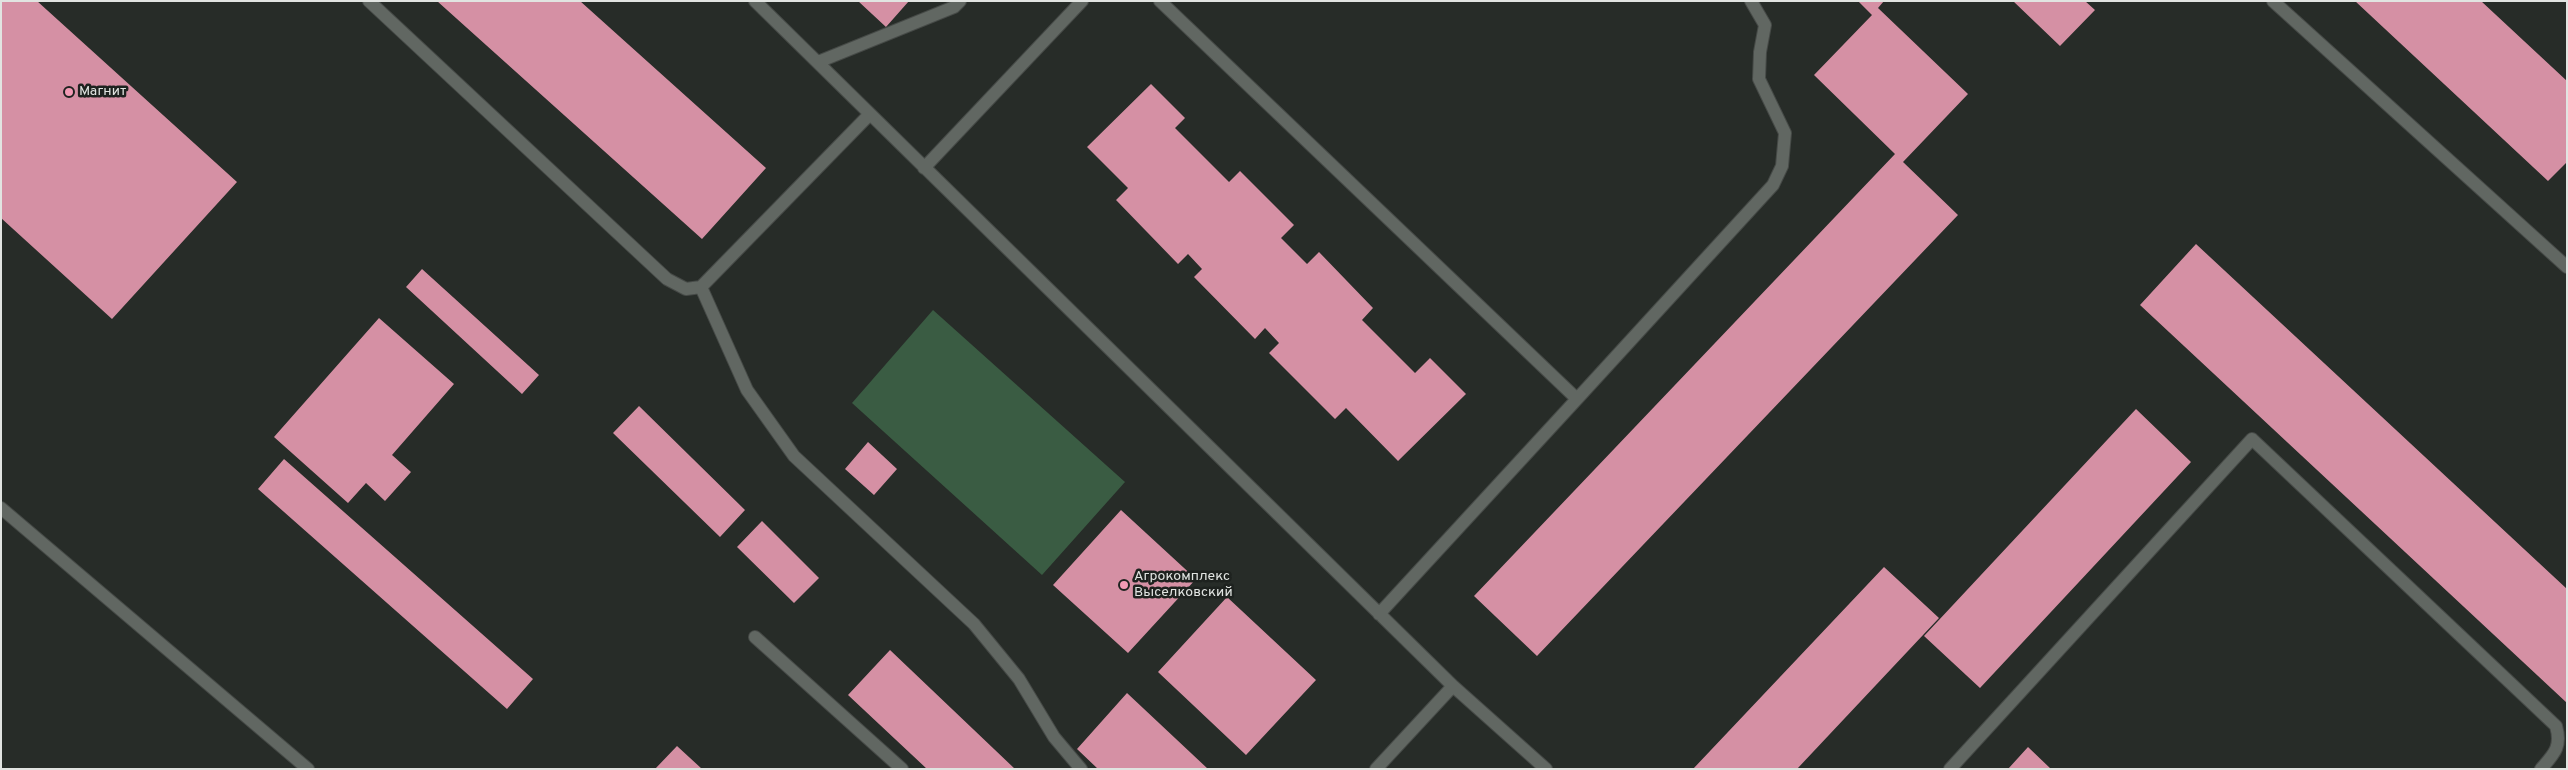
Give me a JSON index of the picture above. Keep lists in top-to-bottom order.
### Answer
{
  "places": ["Магнит", "Агрокомплекс Выселковский"]
}
